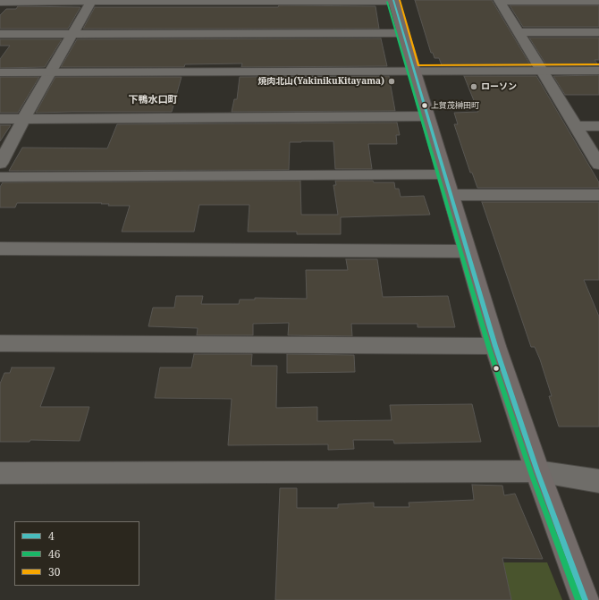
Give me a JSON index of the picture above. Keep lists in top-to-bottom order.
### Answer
{
  "districts": ["下鴨水口町"],
  "places": ["焼肉北山(YakinikuKitayama)", "ローソン", "上賀茂榊田町"],
  "lines": ["transit line 4", "transit line 30", "transit line 46"],
  "legend": ["4", "46", "30"]
}
